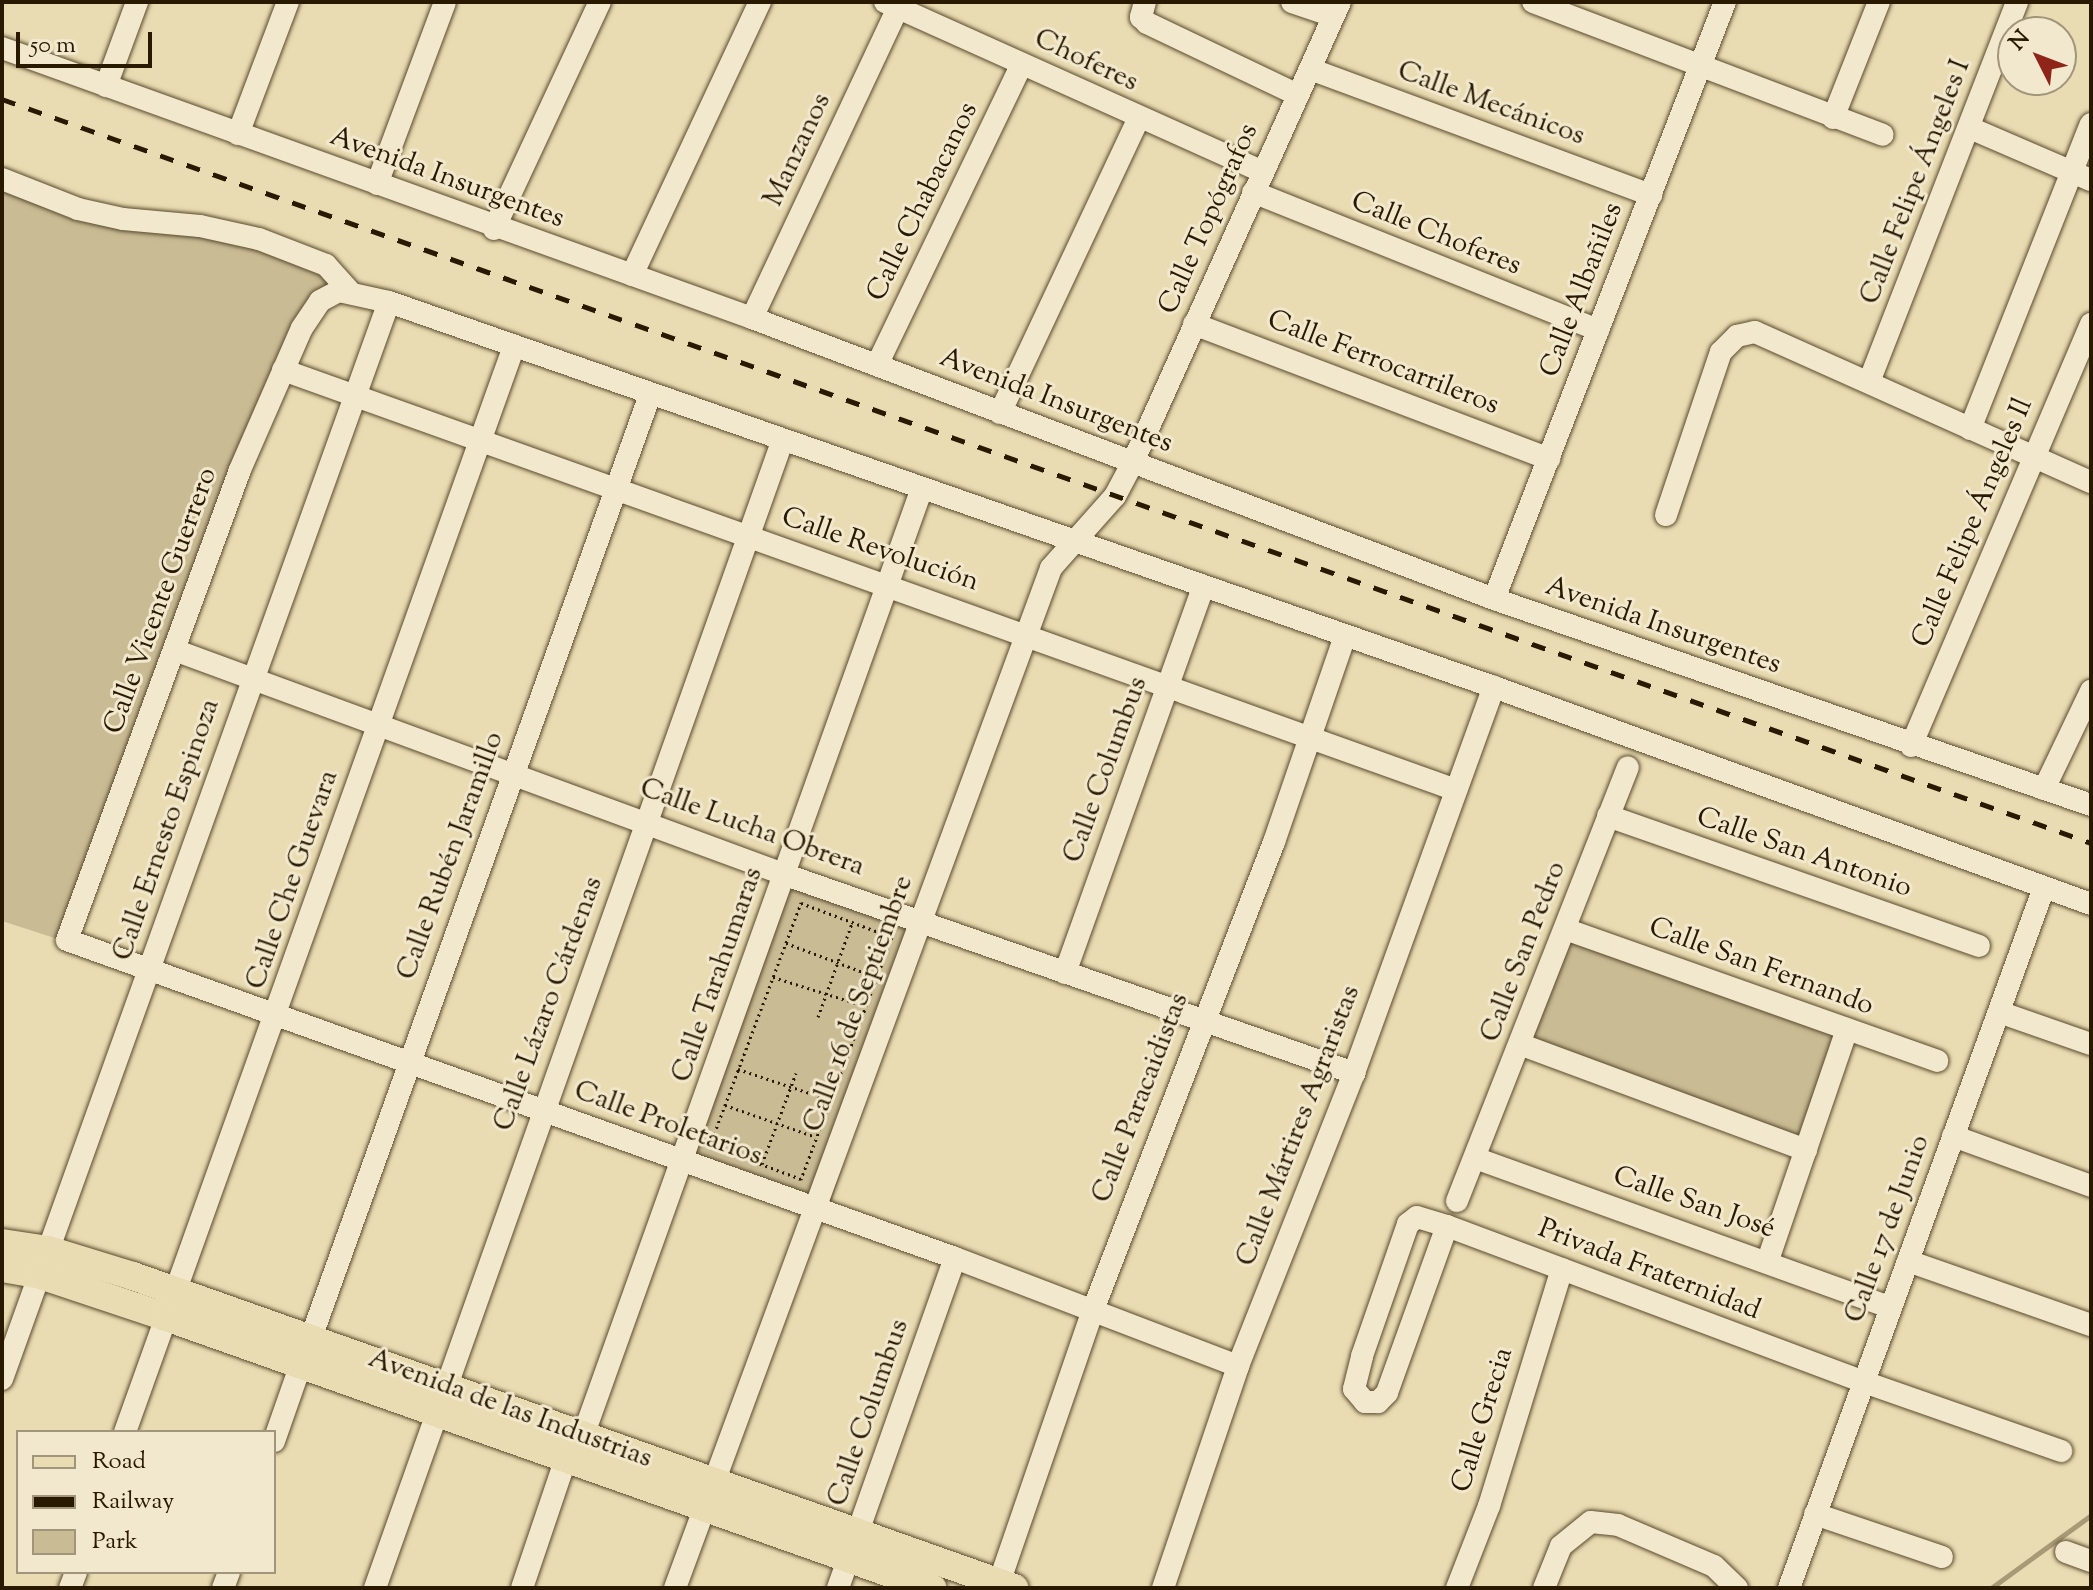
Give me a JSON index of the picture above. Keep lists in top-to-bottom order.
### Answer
{
  "streets": {
    "main road": ["Avenida de las Industrias"],
    "street": [
      "Choferes",
      "Calle Mecánicos",
      "Manzanos",
      "Avenida Insurgentes",
      "Calle Felipe Ángeles I",
      "Calle Chabacanos",
      "Calle Topógrafos",
      "Calle Choferes",
      "Calle Albañiles",
      "Calle Ferrocarrileros",
      "Calle Felipe Ángeles Il",
      "Calle Revolución",
      "Calle Vicente Guerrero",
      "Calle Columbus",
      "Calle Lucha Obrera",
      "Calle Ernesto Espinoza",
      "Calle San Antonio",
      "Calle Rubén Jaramillo",
      "Calle Che Guevara",
      "Calle San Pedro",
      "Calle San Fernando",
      "Calle Tarahumaras",
      "Calle Lázaro Cárdenas",
      "Calle 16 de Septiembre",
      "Calle Paracaidistas",
      "Calle Proletarios",
      "Calle Mártires Agraristas",
      "Calle San José",
      "Calle 17 de Junio",
      "Privada Fraternidad",
      "Calle Grecia"
    ]
  },
  "crossings": [
    ["Choferes", "Manzanos"],
    ["Choferes", "Calle Chabacanos"],
    ["Choferes", "Calle Topógrafos"],
    ["Choferes", "Calle Choferes"],
    ["Calle Mecánicos", "Calle Topógrafos"],
    ["Calle Mecánicos", "Calle Albañiles"],
    ["Manzanos", "Avenida Insurgentes"],
    ["Avenida Insurgentes", "Calle Chabacanos"],
    ["Avenida Insurgentes", "Calle Topógrafos"],
    ["Avenida Insurgentes", "Calle Albañiles"],
    ["Avenida Insurgentes", "Calle Felipe Ángeles Il"],
    ["Avenida Insurgentes", "Calle 16 de Septiembre"],
    ["Calle Topógrafos", "Calle Choferes"],
    ["Calle Topógrafos", "Calle Ferrocarrileros"],
    ["Calle Topógrafos", "Calle 16 de Septiembre"],
    ["Calle Choferes", "Calle Albañiles"],
    ["Calle Albañiles", "Calle Ferrocarrileros"],
    ["Calle Revolución", "Calle Vicente Guerrero"],
    ["Calle Revolución", "Calle Columbus"],
    ["Calle Revolución", "Calle Ernesto Espinoza"],
    ["Calle Revolución", "Calle Rubén Jaramillo"],
    ["Calle Revolución", "Calle Che Guevara"],
    ["Calle Revolución", "Calle Tarahumaras"],
    ["Calle Revolución", "Calle Lázaro Cárdenas"],
    ["Calle Revolución", "Calle 16 de Septiembre"],
    ["Calle Revolución", "Calle Paracaidistas"],
    ["Calle Revolución", "Calle Mártires Agraristas"],
    ["Calle Vicente Guerrero", "Calle Lucha Obrera"],
    ["Calle Vicente Guerrero", "Calle Proletarios"],
    ["Calle Columbus", "Calle Lucha Obrera"],
    ["Calle Columbus", "Calle Proletarios"],
    ["Calle Columbus", "Avenida de las Industrias"],
    ["Calle Lucha Obrera", "Calle Ernesto Espinoza"],
    ["Calle Lucha Obrera", "Calle Rubén Jaramillo"],
    ["Calle Lucha Obrera", "Calle Che Guevara"],
    ["Calle Lucha Obrera", "Calle Tarahumaras"],
    ["Calle Lucha Obrera", "Calle Lázaro Cárdenas"],
    ["Calle Lucha Obrera", "Calle 16 de Septiembre"],
    ["Calle Lucha Obrera", "Calle Paracaidistas"],
    ["Calle Lucha Obrera", "Calle Mártires Agraristas"],
    ["Calle Ernesto Espinoza", "Calle Proletarios"],
    ["Calle Ernesto Espinoza", "Avenida de las Industrias"],
    ["Calle San Antonio", "Calle San Pedro"],
    ["Calle Rubén Jaramillo", "Calle Proletarios"],
    ["Calle Rubén Jaramillo", "Avenida de las Industrias"],
    ["Calle Che Guevara", "Calle Proletarios"],
    ["Calle Che Guevara", "Avenida de las Industrias"],
    ["Calle San Pedro", "Calle San Fernando"],
    ["Calle San Pedro", "Calle San José"],
    ["Calle Tarahumaras", "Calle Proletarios"],
    ["Calle Tarahumaras", "Avenida de las Industrias"],
    ["Calle Lázaro Cárdenas", "Calle Proletarios"],
    ["Calle Lázaro Cárdenas", "Avenida de las Industrias"],
    ["Calle 16 de Septiembre", "Calle Proletarios"],
    ["Calle 16 de Septiembre", "Avenida de las Industrias"],
    ["Calle Paracaidistas", "Calle Proletarios"],
    ["Calle Paracaidistas", "Avenida de las Industrias"],
    ["Calle Proletarios", "Calle Mártires Agraristas"],
    ["Calle San José", "Calle 17 de Junio"],
    ["Calle 17 de Junio", "Privada Fraternidad"],
    ["Privada Fraternidad", "Calle Grecia"]
  ],
  "legend": ["Road", "Railway", "Park"],
  "scale_bar": "50 m",
  "north": "top left"
}
